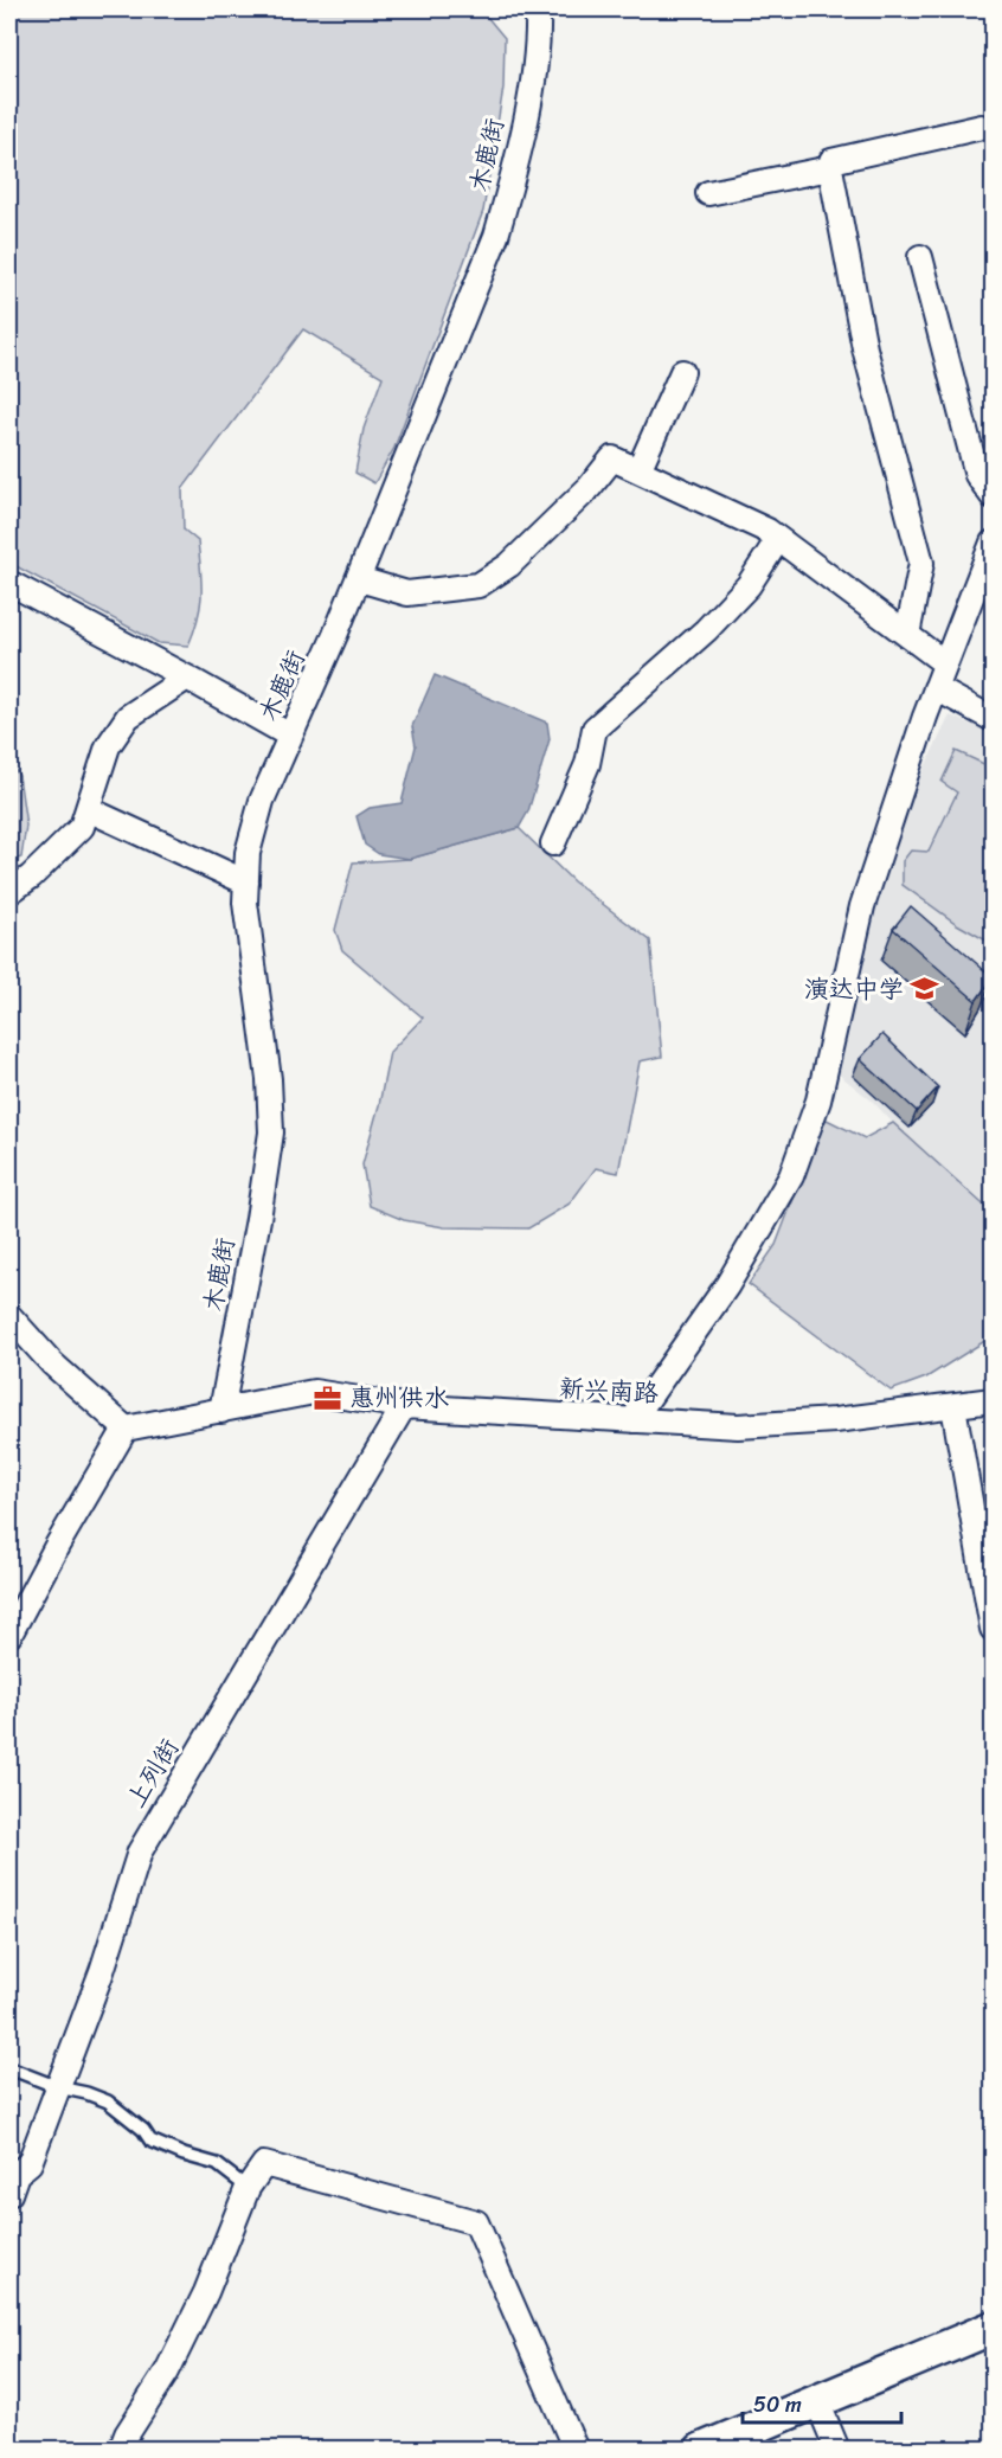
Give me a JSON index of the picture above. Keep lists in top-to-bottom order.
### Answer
{
  "streets": {
    "street": ["木鹿街", "新兴南路", "上列街"]
  },
  "crossings": [
    ["木鹿街", "新兴南路"],
    ["新兴南路", "上列街"]
  ],
  "places": {
    "school or university": ["演达中学"],
    "office": ["惠州供水"]
  },
  "scale_bar": "50 m"
}
